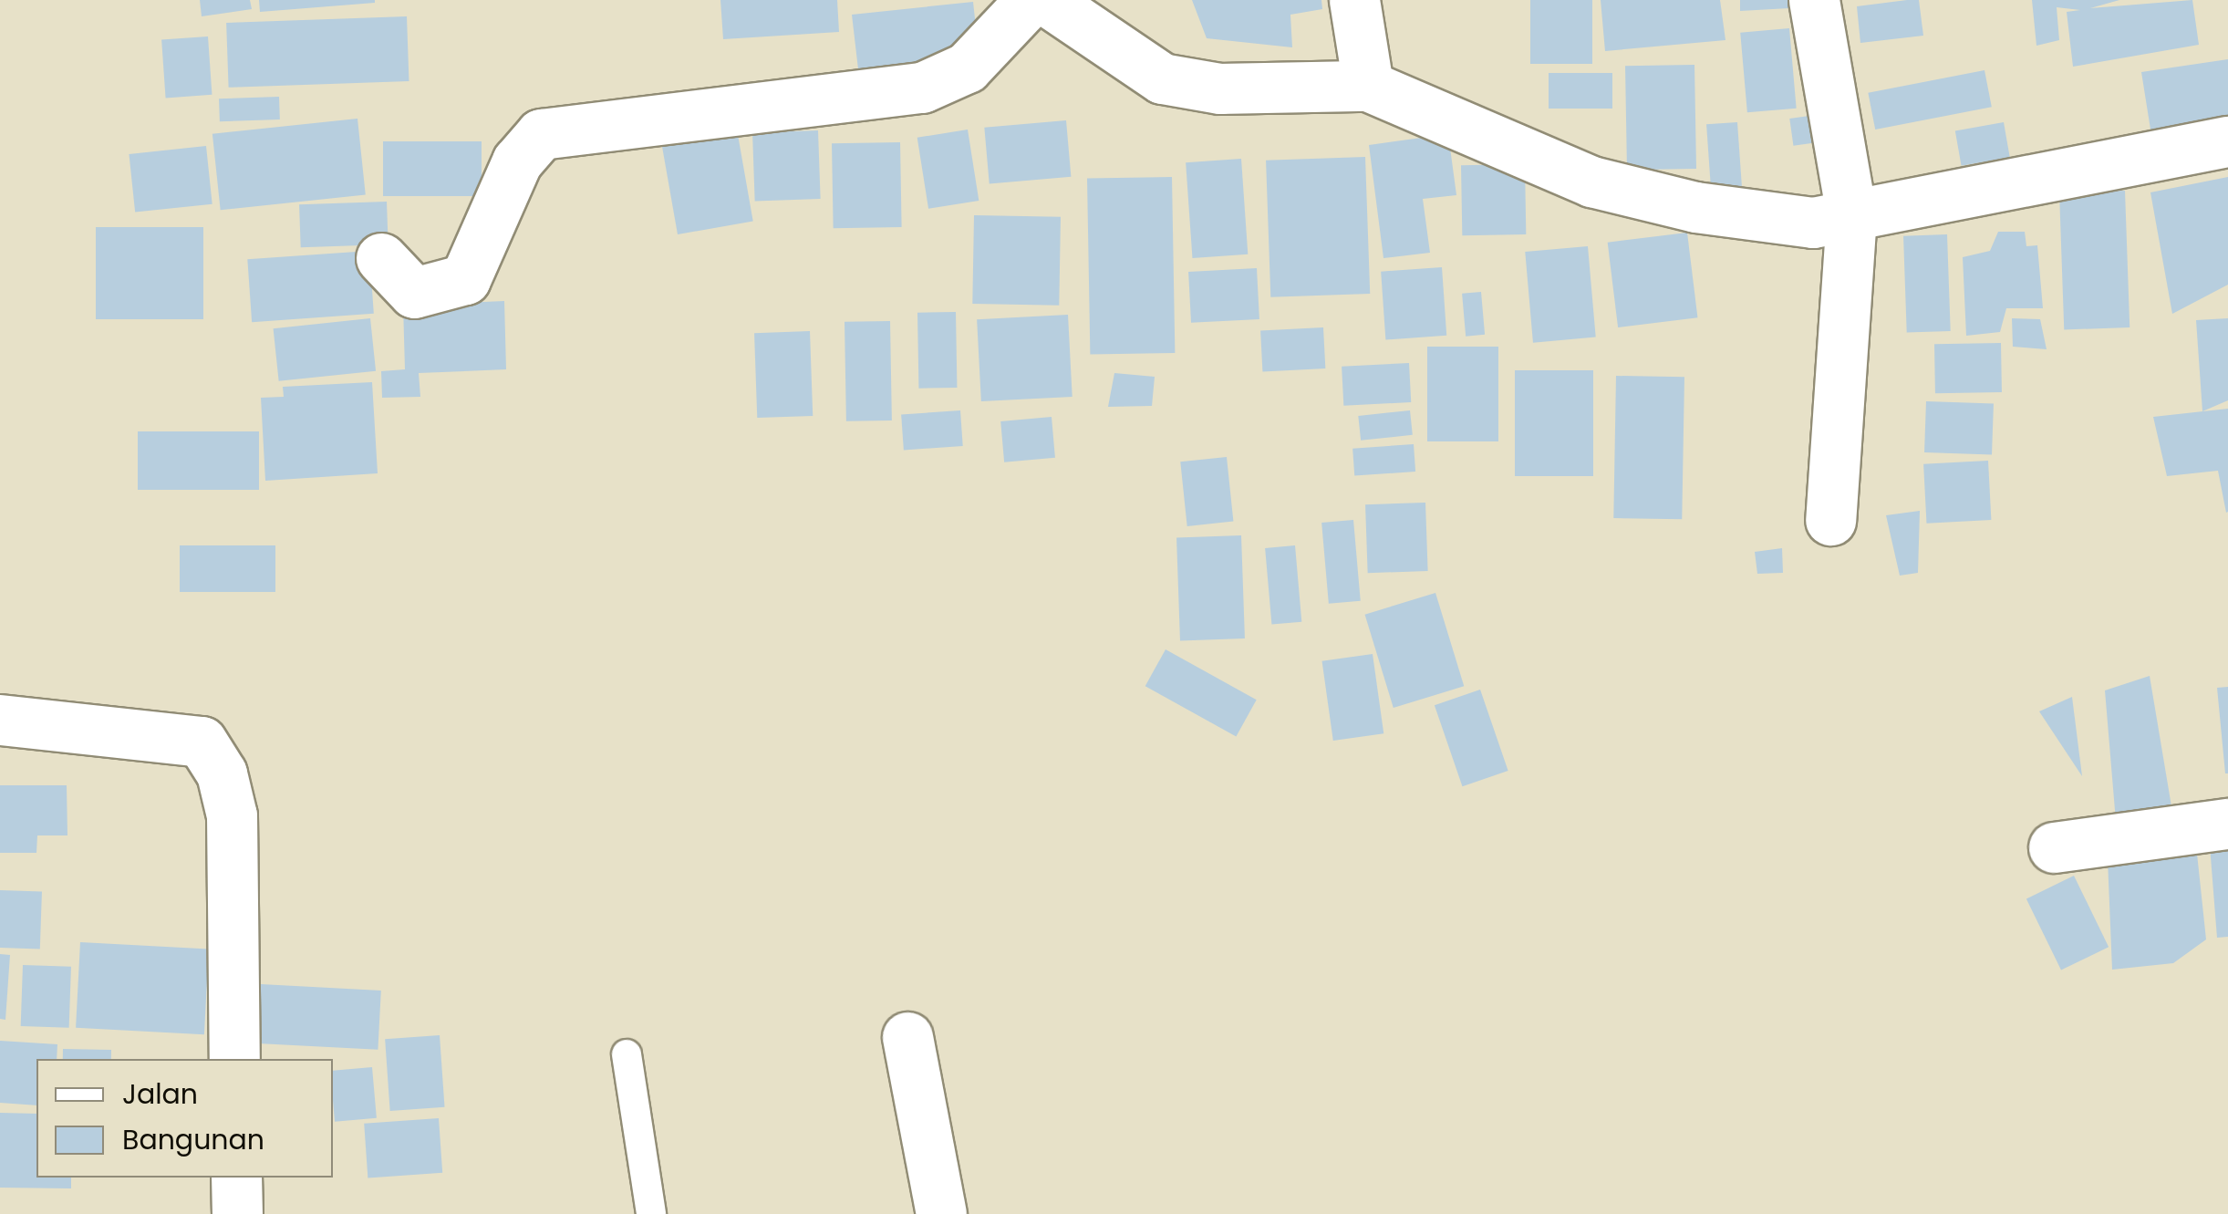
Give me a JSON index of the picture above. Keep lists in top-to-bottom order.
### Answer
{
  "legend": ["Jalan", "Bangunan"]
}
